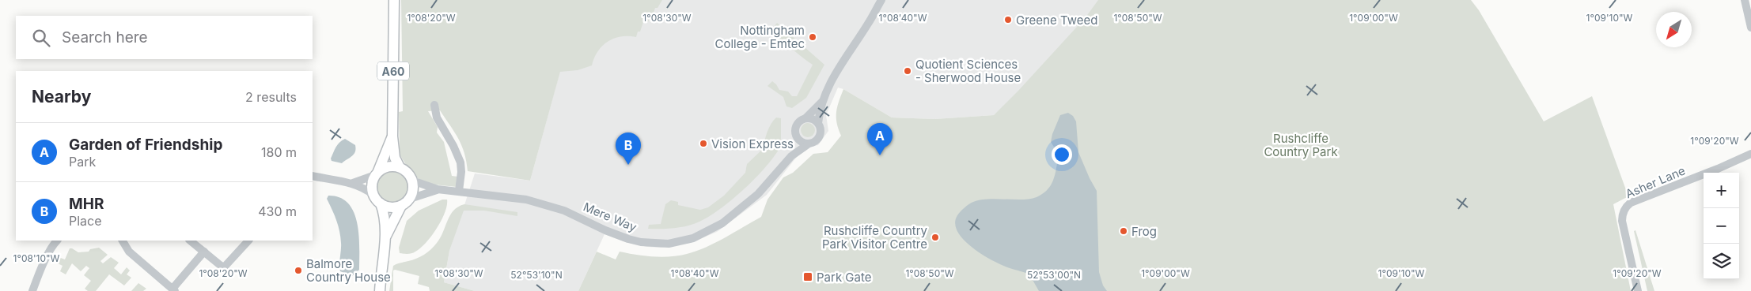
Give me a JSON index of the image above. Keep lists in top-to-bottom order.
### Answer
{
  "streets": {
    "main road": ["A60"],
    "street": ["Asher Lane", "Mere Way"]
  },
  "crossings": [
    ["A60", "Mere Way"]
  ],
  "parks": ["Rushcliffe Country Park"],
  "places": {
    "other": [
      "Greene Tweed",
      "Nottingham College - Emtec",
      "Quotient Sciences - Sherwood House",
      "Vision Express",
      "Frog",
      "Rushcliffe Country Park Visitor Centre",
      "Balmore Country House"
    ],
    "transit": ["Park Gate"]
  },
  "north": "bottom left",
  "page": {
    "search": "Search here",
    "heading": ["Nearby", "2 results"],
    "list": [
      {
        "mark": "A",
        "name": "Garden of Friendship",
        "note": "Park",
        "value": "180 m"
      },
      {
        "mark": "B",
        "name": "MHR",
        "note": "Place",
        "value": "430 m"
      }
    ],
    "pins": ["A", "B"],
    "map_buttons": ["+", "−"]
  },
  "coordinates": [
    "1°08'20\"W",
    "1°08'30\"W",
    "1°08'40\"W",
    "1°08'50\"W",
    "1°09'00\"W",
    "1°09'10\"W",
    "1°09'20\"W",
    "1°08'10\"W",
    "52°53'10\"N",
    "52°53'00\"N"
  ]
}
